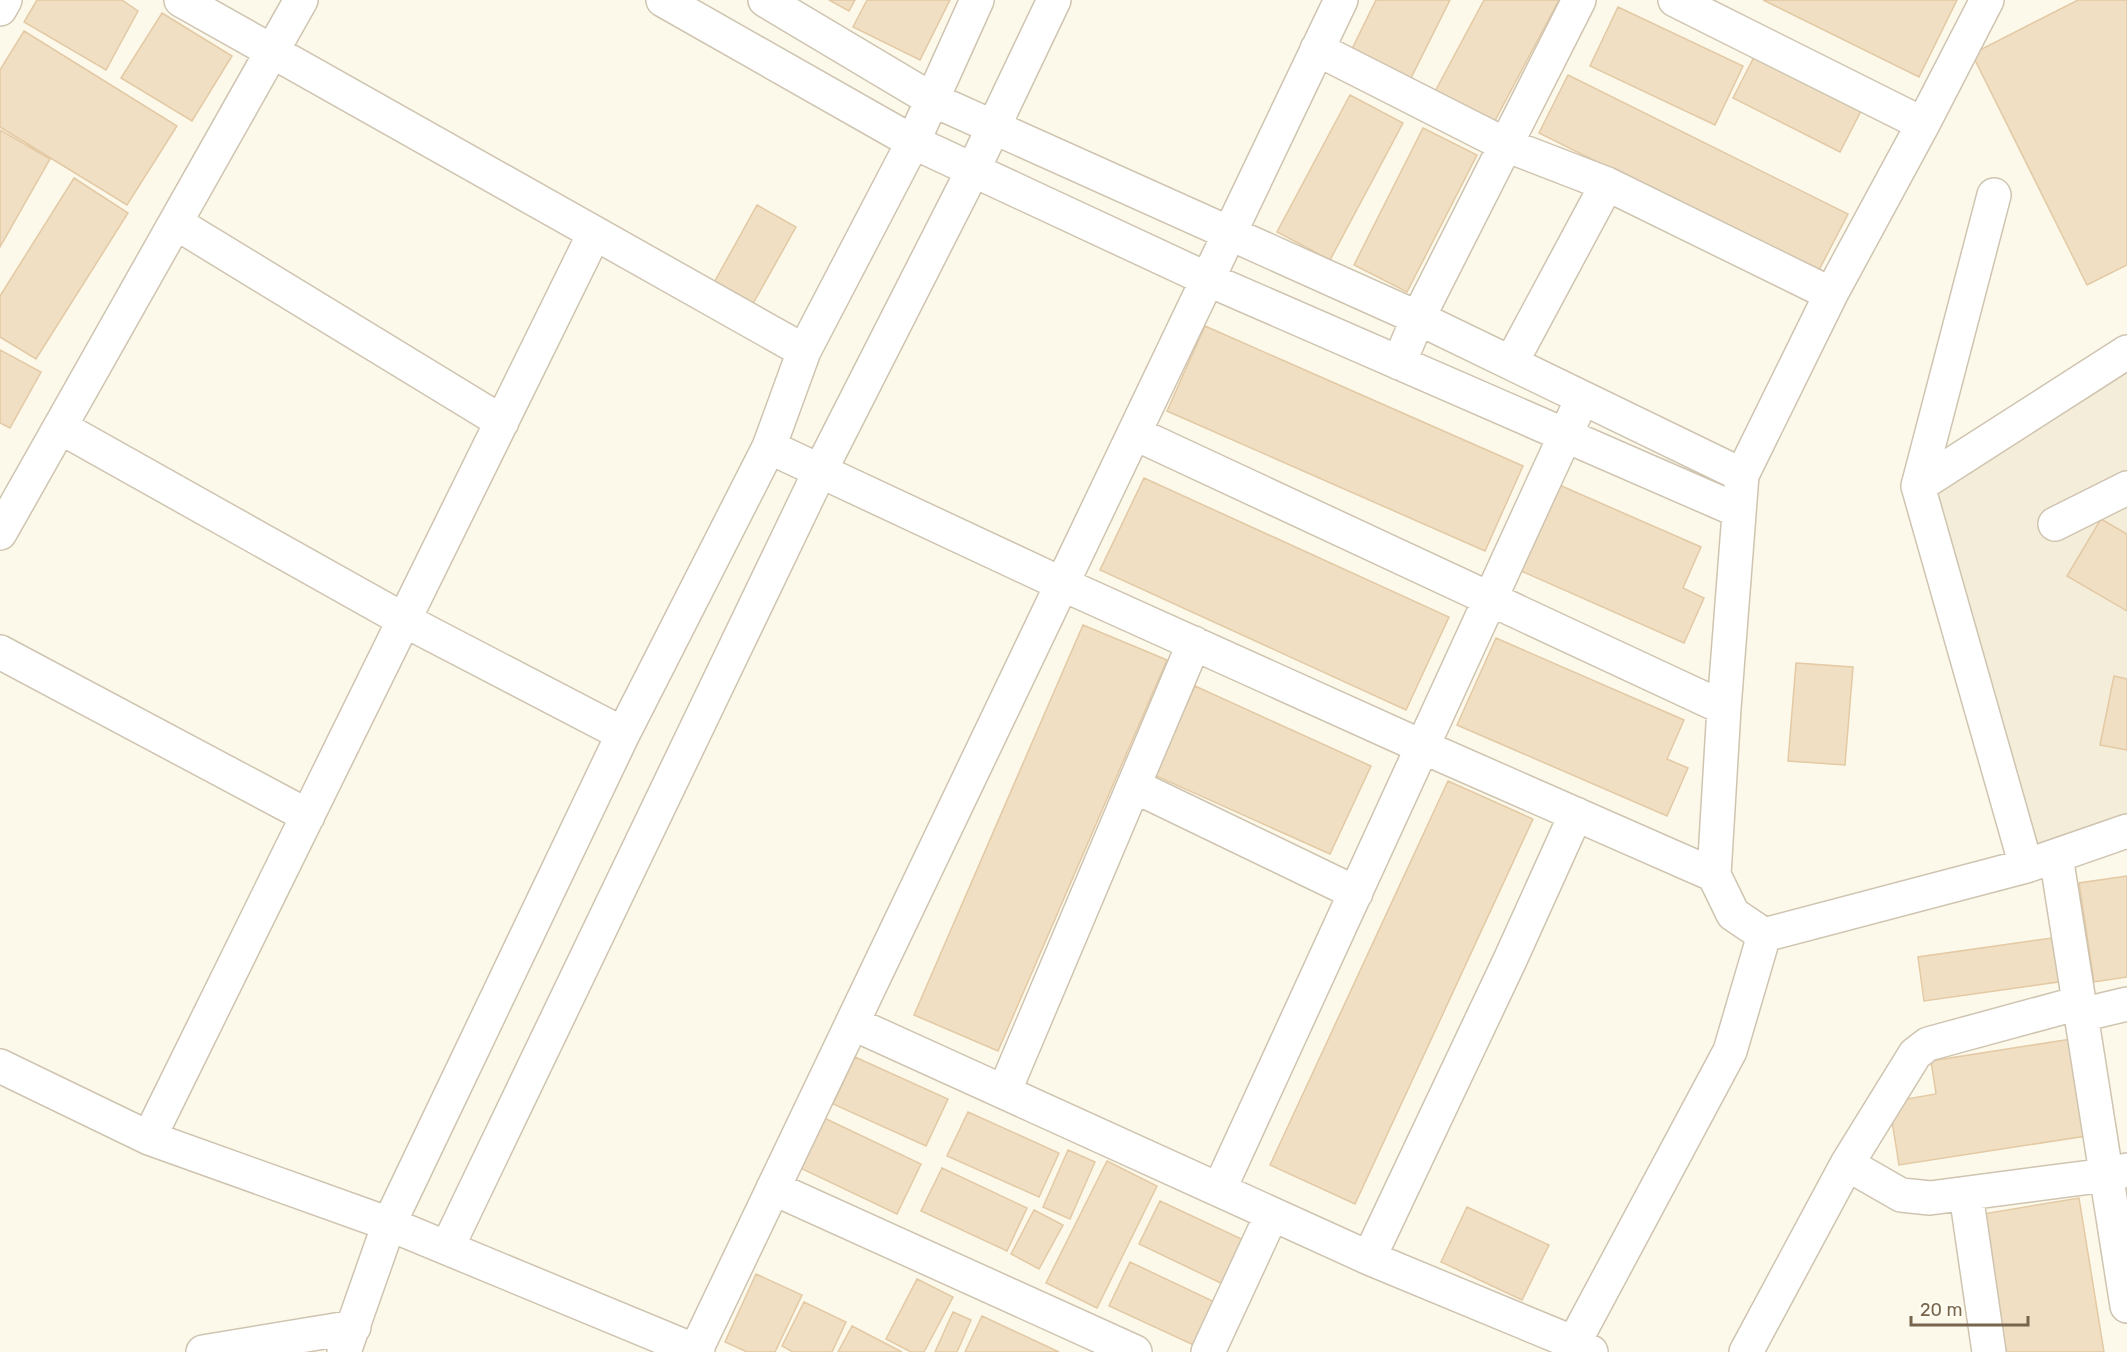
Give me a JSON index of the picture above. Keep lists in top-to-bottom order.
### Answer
{
  "scale_bar": "20 m"
}
